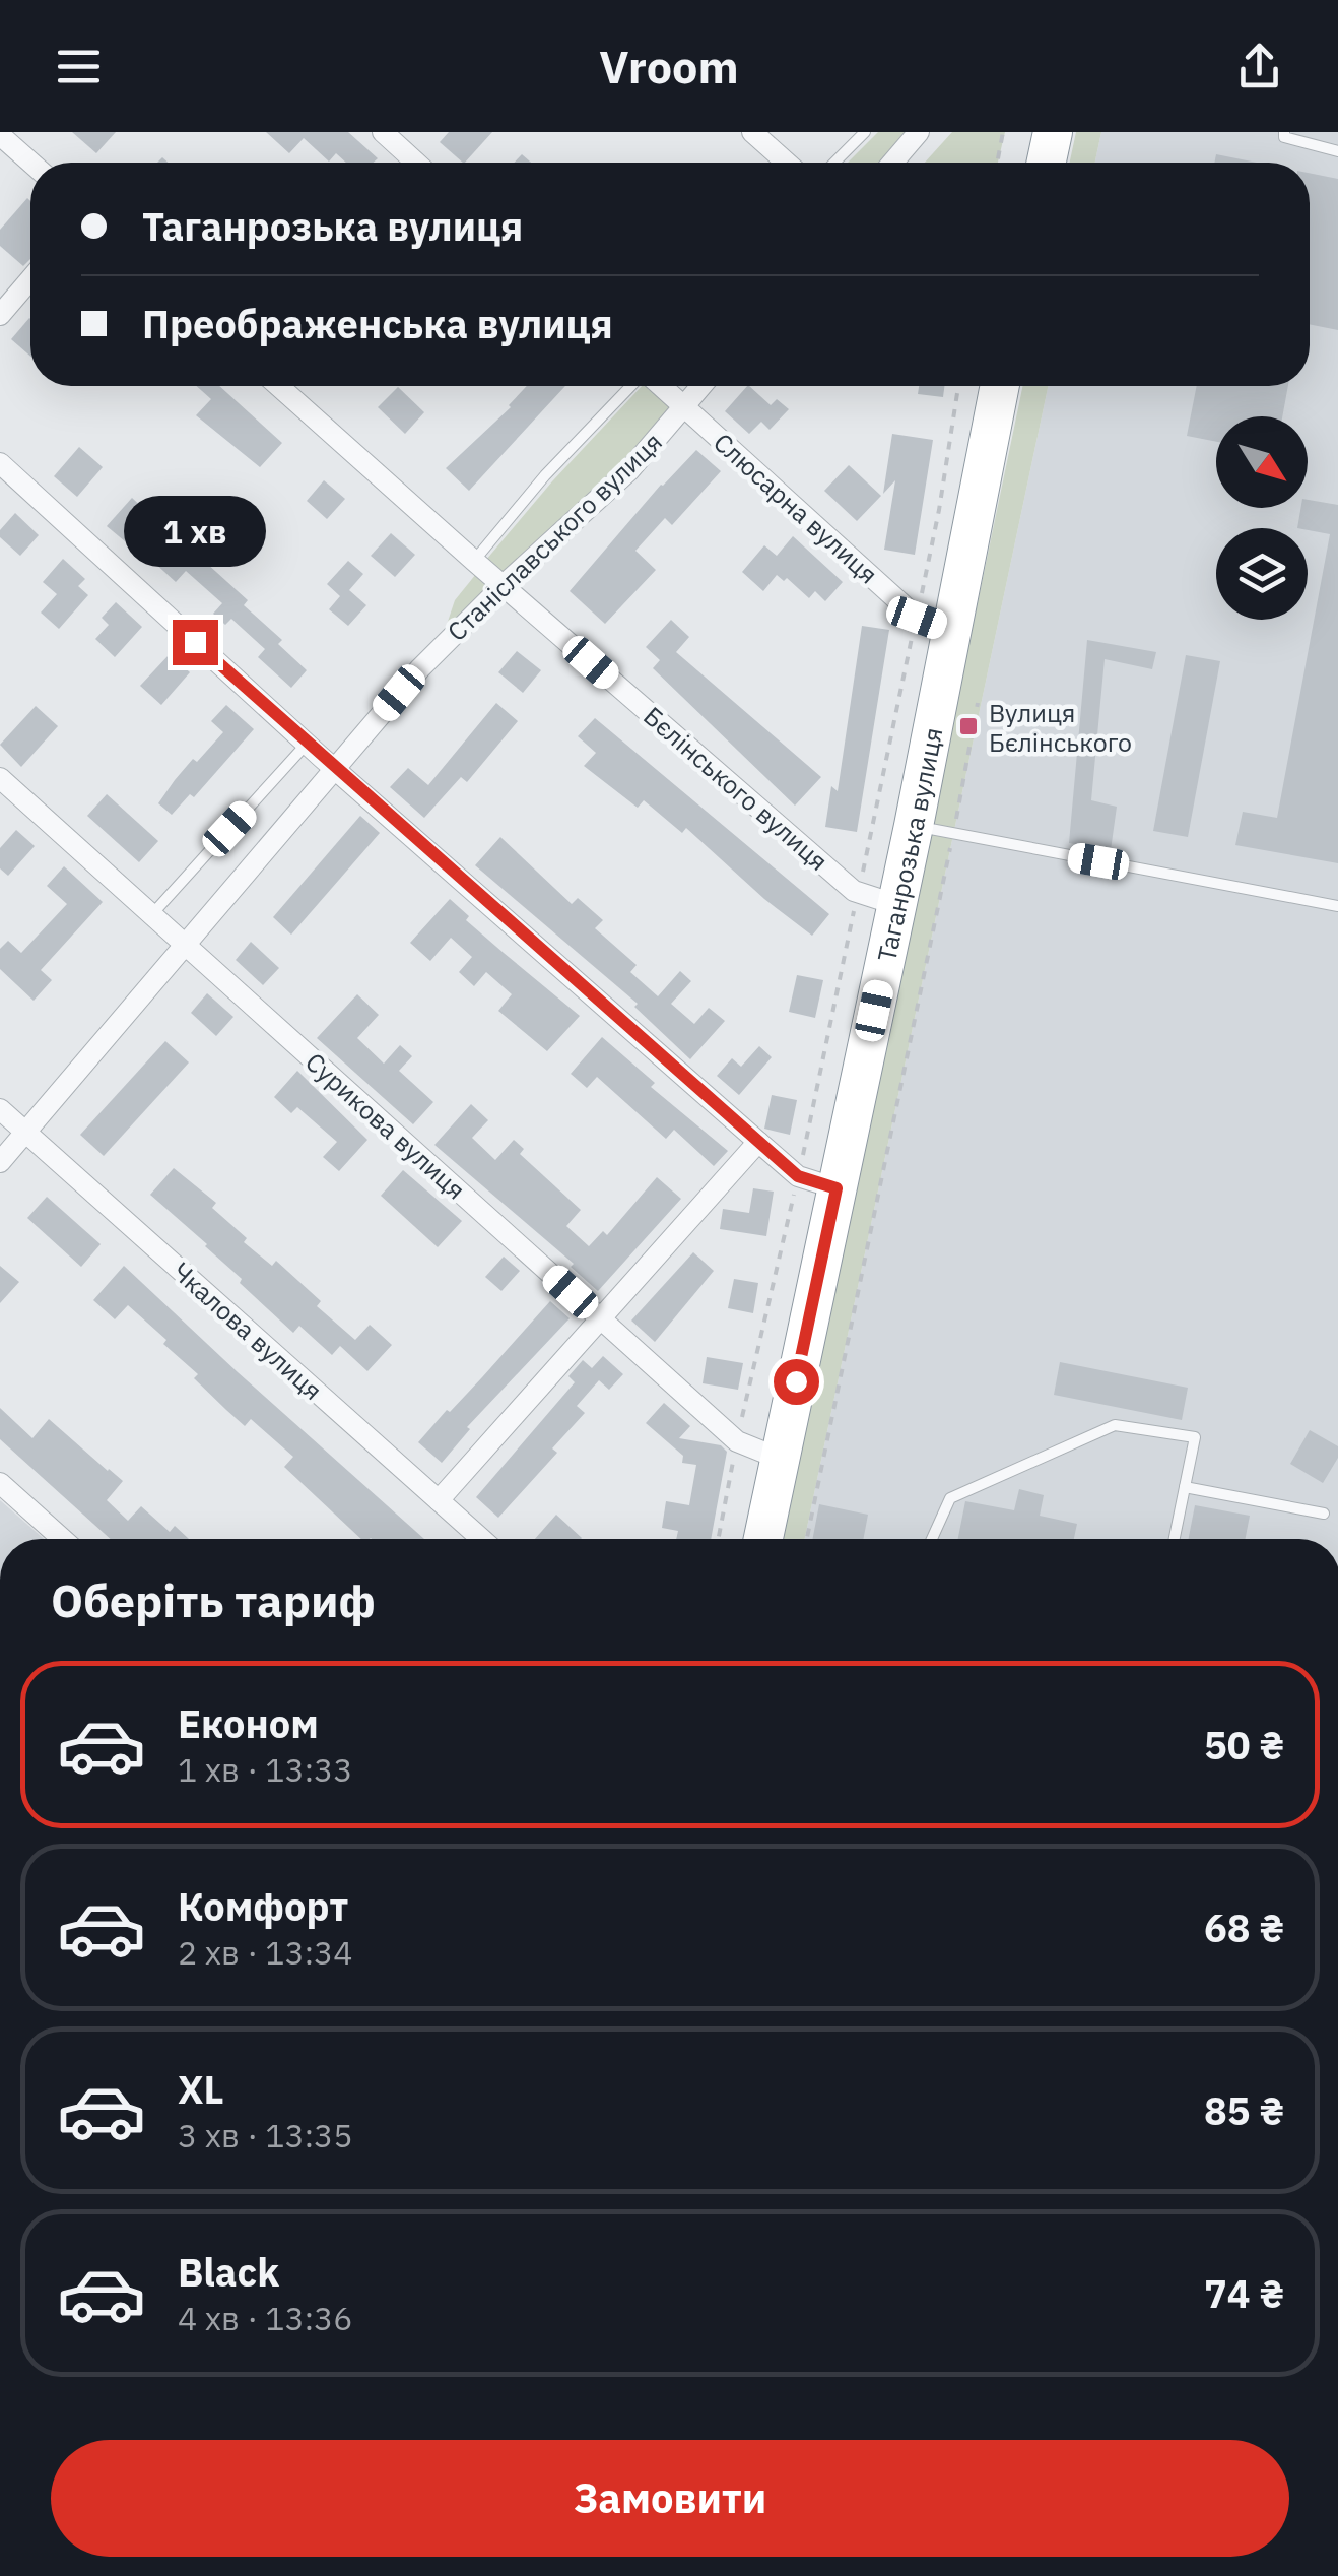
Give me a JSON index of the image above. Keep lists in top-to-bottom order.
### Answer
{
  "streets": {
    "highway": ["Таганрозька вулиця"],
    "street": [
      "Слюсарна вулиця",
      "Станіславського вулиця",
      "Бєлінського вулиця",
      "Сурикова вулиця",
      "Чкалова вулиця"
    ]
  },
  "crossings": [
    ["Слюсарна вулиця", "Станіславського вулиця"],
    ["Слюсарна вулиця", "Таганрозька вулиця"],
    ["Станіславського вулиця", "Бєлінського вулиця"],
    ["Станіславського вулиця", "Сурикова вулиця"],
    ["Станіславського вулиця", "Чкалова вулиця"],
    ["Бєлінського вулиця", "Таганрозька вулиця"],
    ["Таганрозька вулиця", "Сурикова вулиця"]
  ],
  "places": {
    "transit": ["Вулиця Бєлінського"]
  },
  "north": "bottom right",
  "page": {
    "header": "Vroom",
    "banner": ["Таганрозька вулиця", "Преображенська вулиця"],
    "bubble": "1 хв",
    "heading": "Оберіть тариф",
    "list": [
      {
        "name": "Економ",
        "note": "1 хв · 13:33",
        "value": "50 ₴"
      },
      {
        "name": "Комфорт",
        "note": "2 хв · 13:34",
        "value": "68 ₴"
      },
      {
        "name": "XL",
        "note": "3 хв · 13:35",
        "value": "85 ₴"
      },
      {
        "name": "Black",
        "note": "4 хв · 13:36",
        "value": "74 ₴"
      }
    ],
    "buttons": "Замовити"
  }
}
